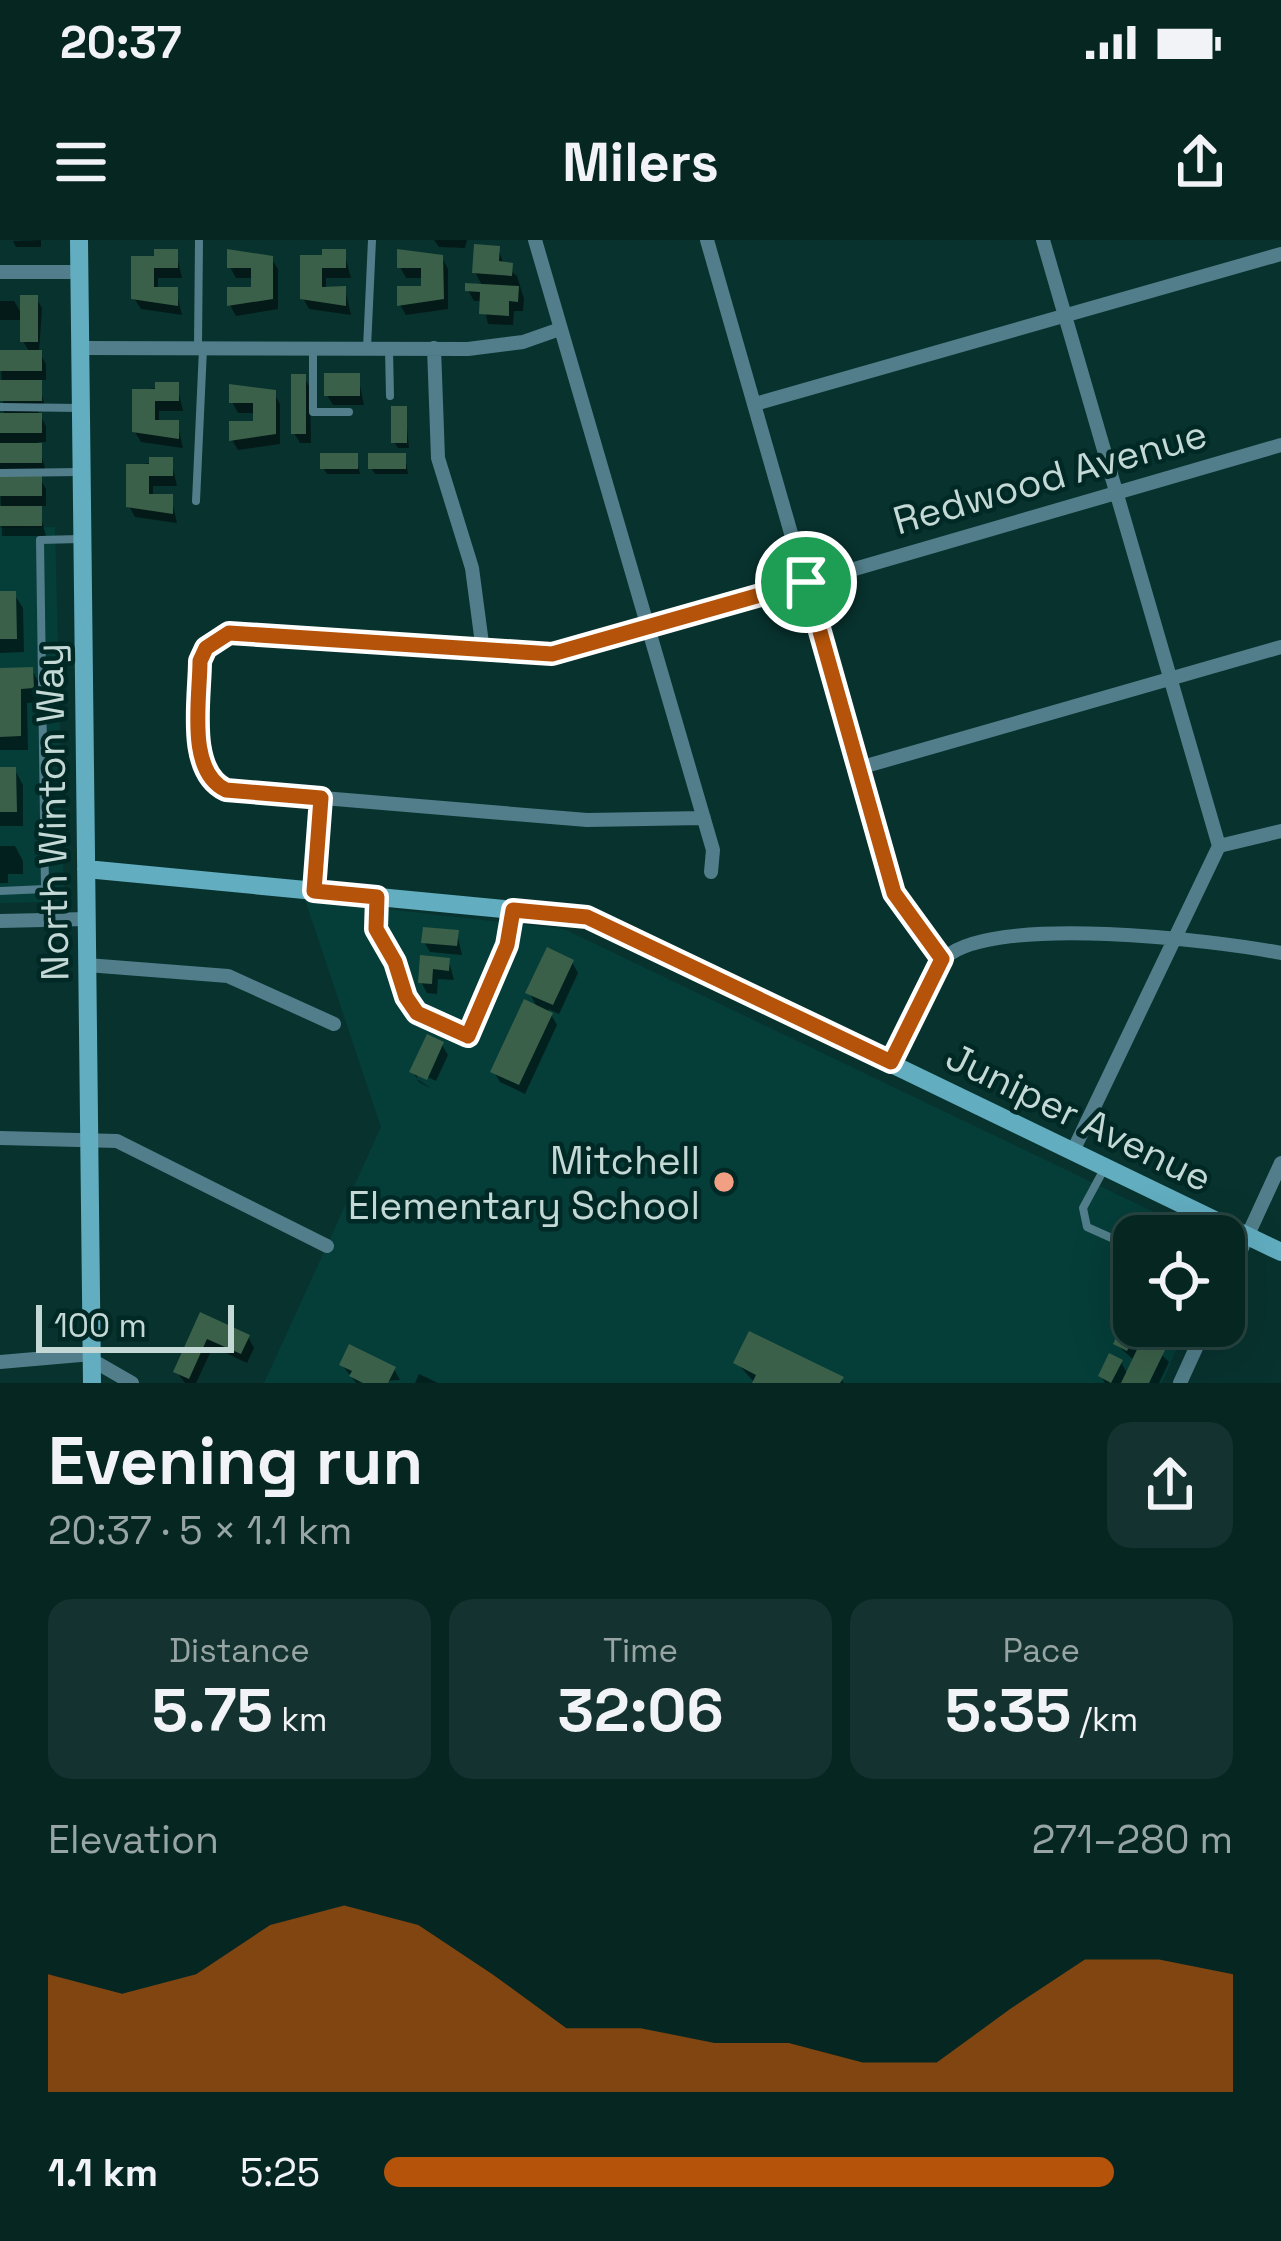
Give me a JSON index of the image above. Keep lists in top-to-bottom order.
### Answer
{
  "streets": {
    "street": ["Redwood Avenue", "North Winton Way", "Juniper Avenue"]
  },
  "crossings": [
    ["North Winton Way", "Juniper Avenue"]
  ],
  "places": ["Mitchell Elementary School"],
  "scale_bar": "100 m",
  "page": {
    "status": "20:37",
    "header": "Milers",
    "scale": "100 m",
    "heading": ["Evening run", "20:37 · 5 × 1.1 km"],
    "stats": [
      ["Distance", "5.75 km"],
      ["Time", "32:06"],
      ["Pace", "5:35 /km"]
    ],
    "chart": ["Elevation", "271–280 m"],
    "list": [
      {
        "name": "1.1 km",
        "note": "5:25"
      }
    ]
  }
}
